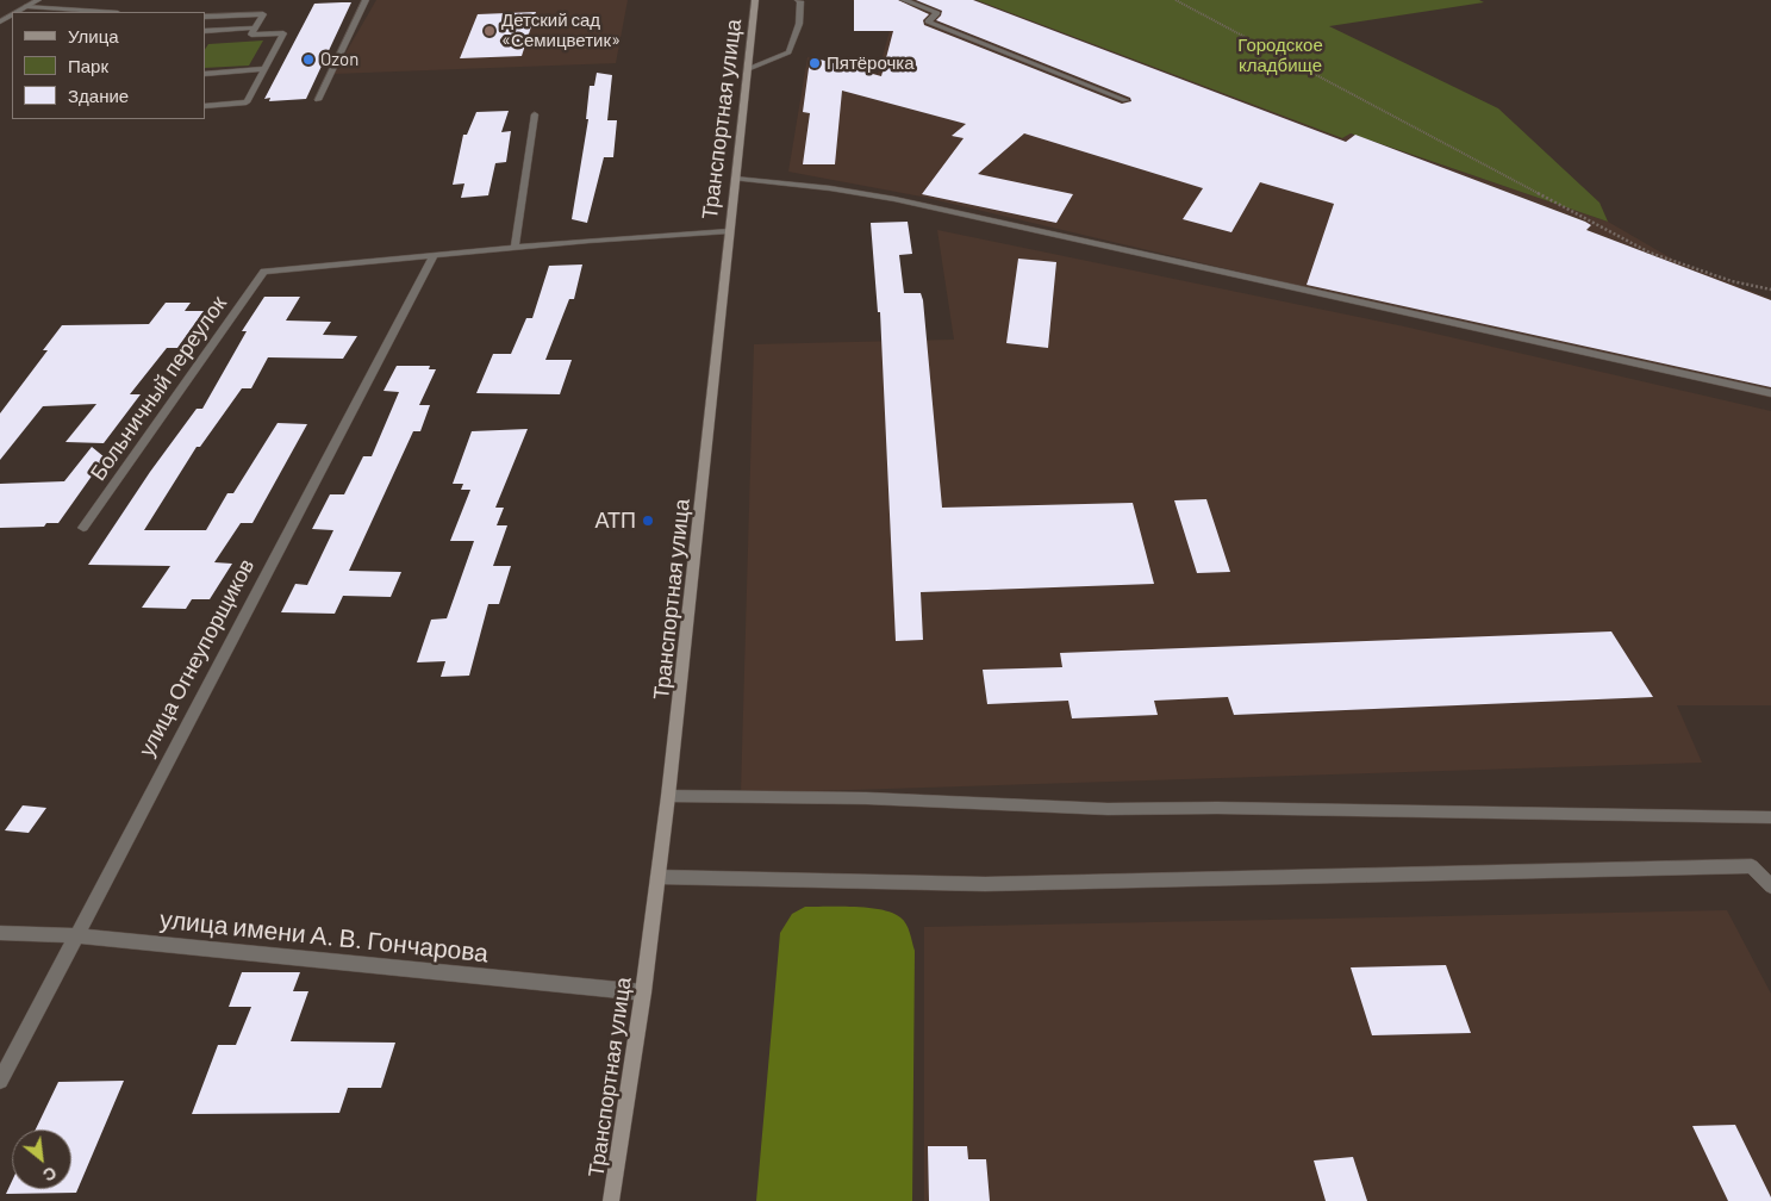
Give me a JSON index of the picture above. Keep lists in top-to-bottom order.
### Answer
{
  "streets": {
    "main road": ["Транспортная улица"],
    "street": ["Больничный переулок", "улица Огнеупорщиков", "улица имени А. В. Гончарова"]
  },
  "crossings": [
    ["Транспортная улица", "улица имени А. В. Гончарова"],
    ["Больничный переулок", "улица Огнеупорщиков"],
    ["улица Огнеупорщиков", "улица имени А. В. Гончарова"]
  ],
  "parks": ["Городское кладбище"],
  "places": [
    "Детский сад «Семицветик»",
    "Ozon",
    "Пятёрочка",
    "АТП"
  ],
  "legend": ["Улица", "Парк", "Здание"],
  "north": "bottom right"
}
